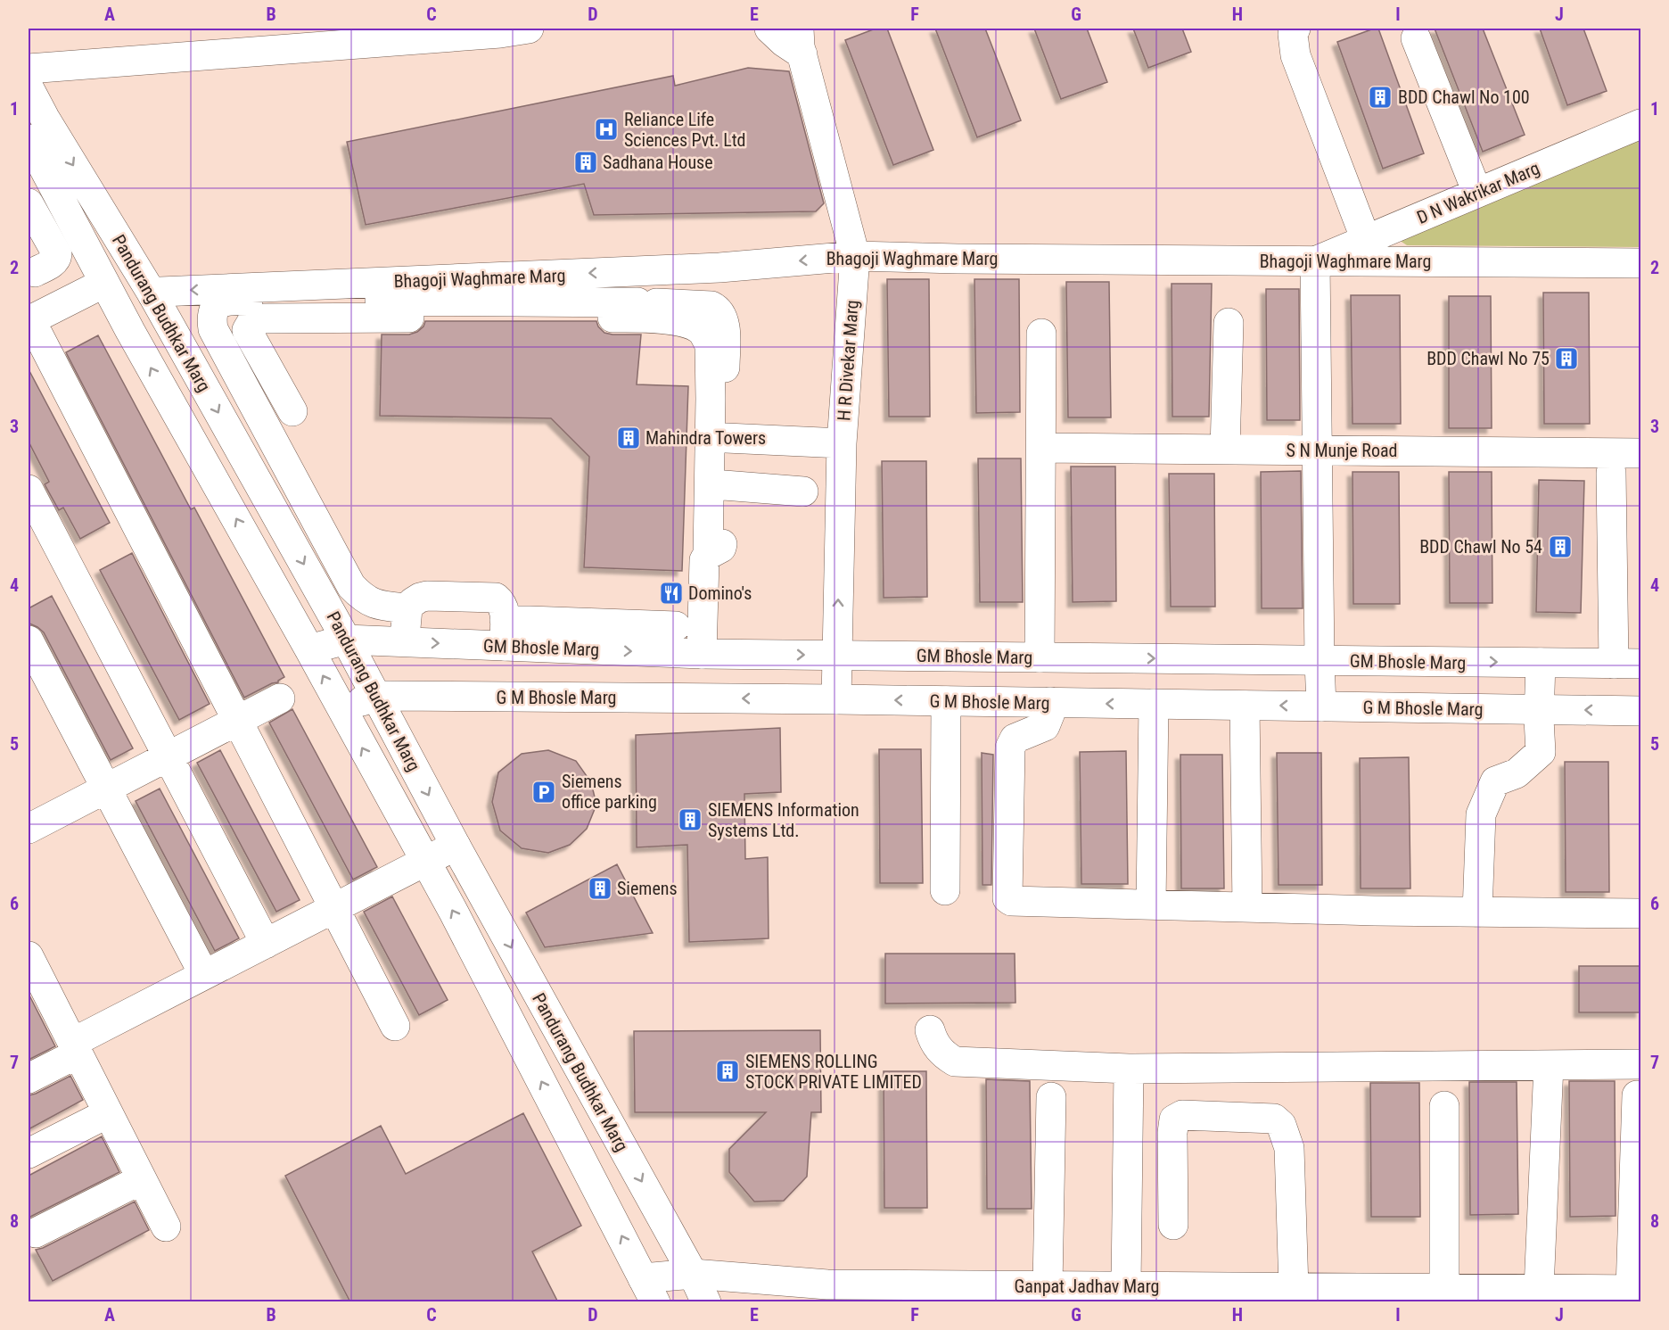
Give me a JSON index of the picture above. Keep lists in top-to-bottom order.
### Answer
{
  "streets": {
    "street": [
      "D N Wakrikar Marg",
      "Bhagoji Waghmare Marg",
      "Pandurang Budhkar Marg",
      "H R Divekar Marg",
      "S N Munje Road",
      "GM Bhosle Marg",
      "G M Bhosle Marg",
      "Ganpat Jadhav Marg"
    ]
  },
  "crossings": [
    ["D N Wakrikar Marg", "Bhagoji Waghmare Marg"],
    ["Bhagoji Waghmare Marg", "Pandurang Budhkar Marg"],
    ["Bhagoji Waghmare Marg", "H R Divekar Marg"],
    ["Pandurang Budhkar Marg", "GM Bhosle Marg"],
    ["Pandurang Budhkar Marg", "G M Bhosle Marg"],
    ["Pandurang Budhkar Marg", "Ganpat Jadhav Marg"],
    ["H R Divekar Marg", "GM Bhosle Marg"],
    ["H R Divekar Marg", "G M Bhosle Marg"]
  ],
  "places": {
    "building": [
      "BDD Chawl No 100",
      "Sadhana House",
      "BDD Chawl No 75",
      "Mahindra Towers",
      "BDD Chawl No 54",
      "SIEMENS Information Systems Ltd.",
      "Siemens",
      "SIEMENS ROLLING STOCK PRIVATE LIMITED"
    ],
    "hospital": ["Reliance Life Sciences Pvt. Ltd"],
    "restaurant": ["Domino's"],
    "parking": ["Siemens office parking"]
  },
  "grid": {
    "columns": [
      "A",
      "B",
      "C",
      "D",
      "E",
      "F",
      "G",
      "H",
      "I",
      "J"
    ],
    "rows": [
      "1",
      "2",
      "3",
      "4",
      "5",
      "6",
      "7",
      "8"
    ]
  }
}
